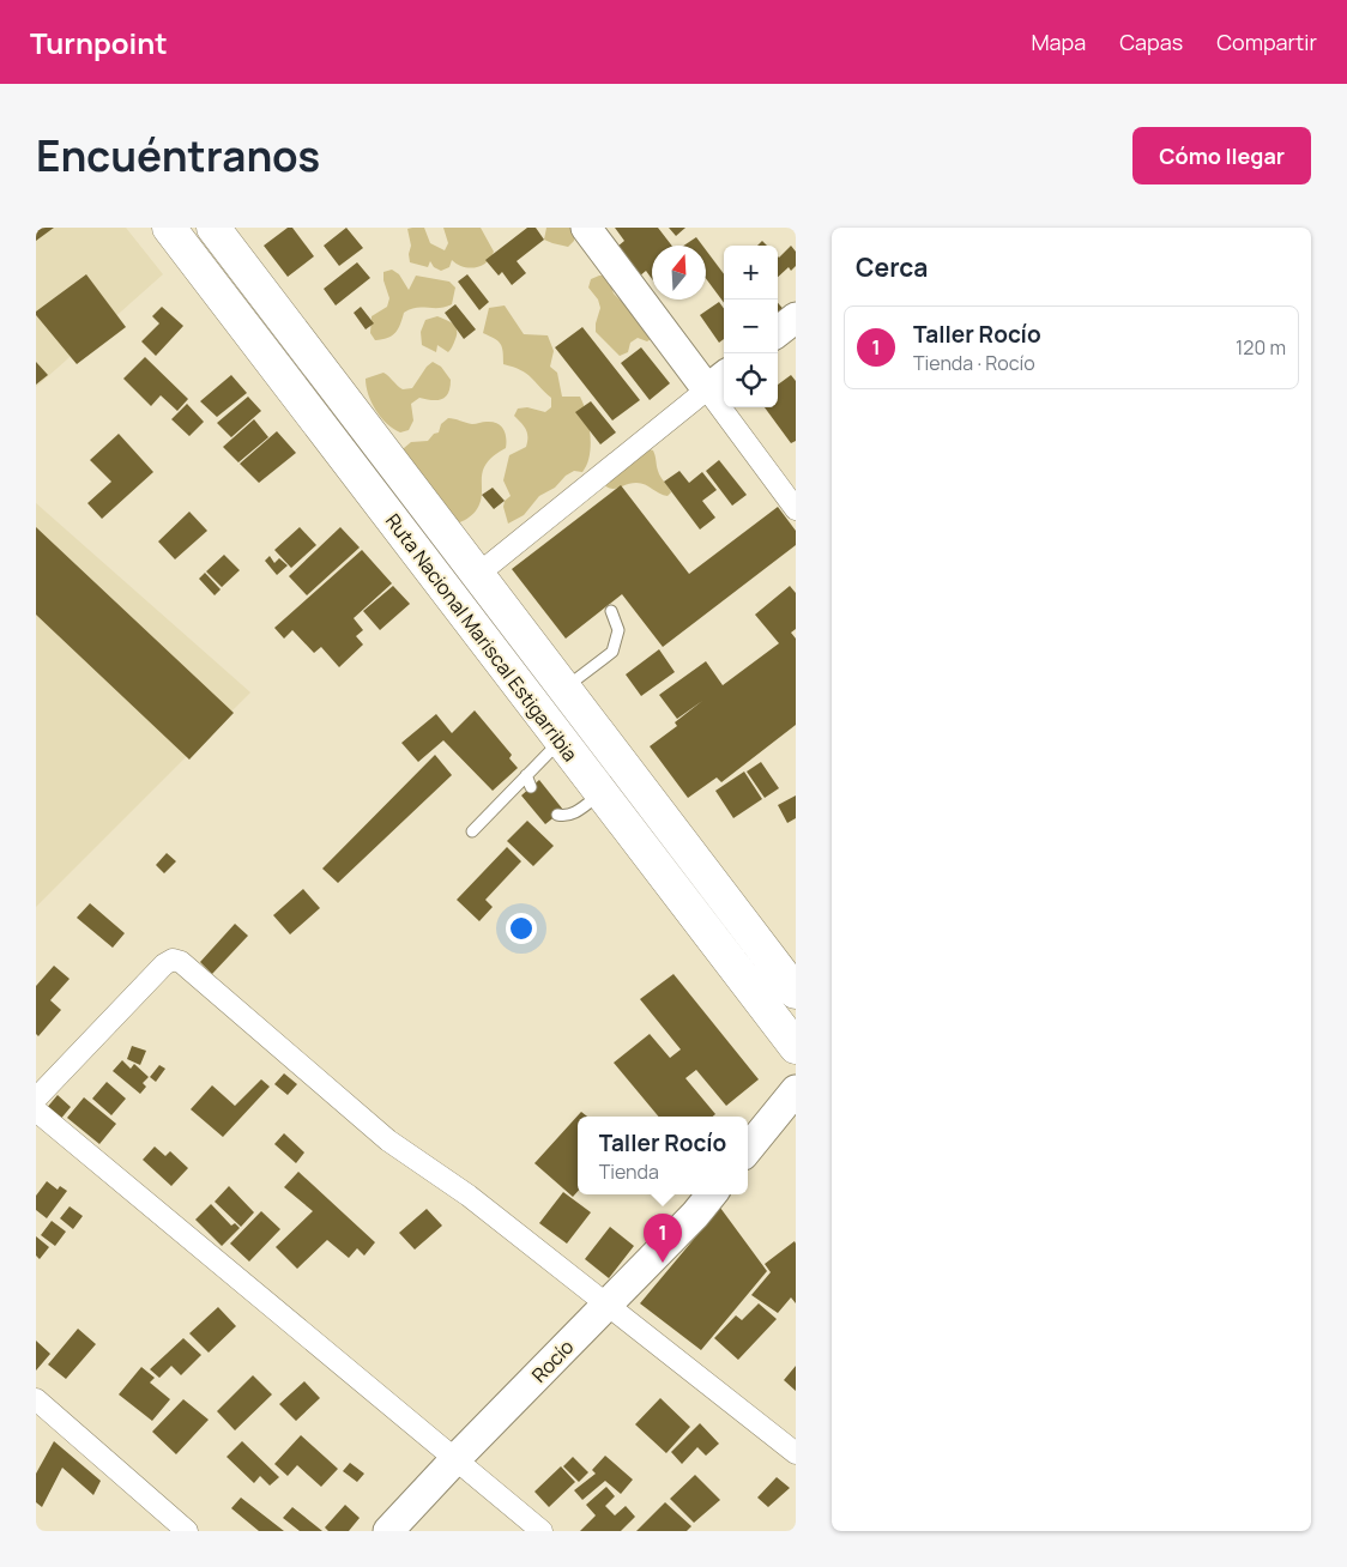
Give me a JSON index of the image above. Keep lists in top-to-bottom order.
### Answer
{
  "streets": {
    "highway": ["Ruta Nacional Mariscal Estigarribia"],
    "main road": ["Rocío"]
  },
  "north": "top",
  "page": {
    "header": "Turnpoint",
    "nav": ["Mapa", "Capas", "Compartir"],
    "title": "Encuéntranos",
    "buttons": "Cómo llegar",
    "heading": "Cerca",
    "map_buttons": ["+", "−"],
    "list": [
      {
        "mark": "1",
        "name": "Taller Rocío",
        "note": "Tienda · Rocío",
        "value": "120 m"
      }
    ],
    "popup": ["Taller Rocío", "Tienda"],
    "pins": "1"
  }
}
